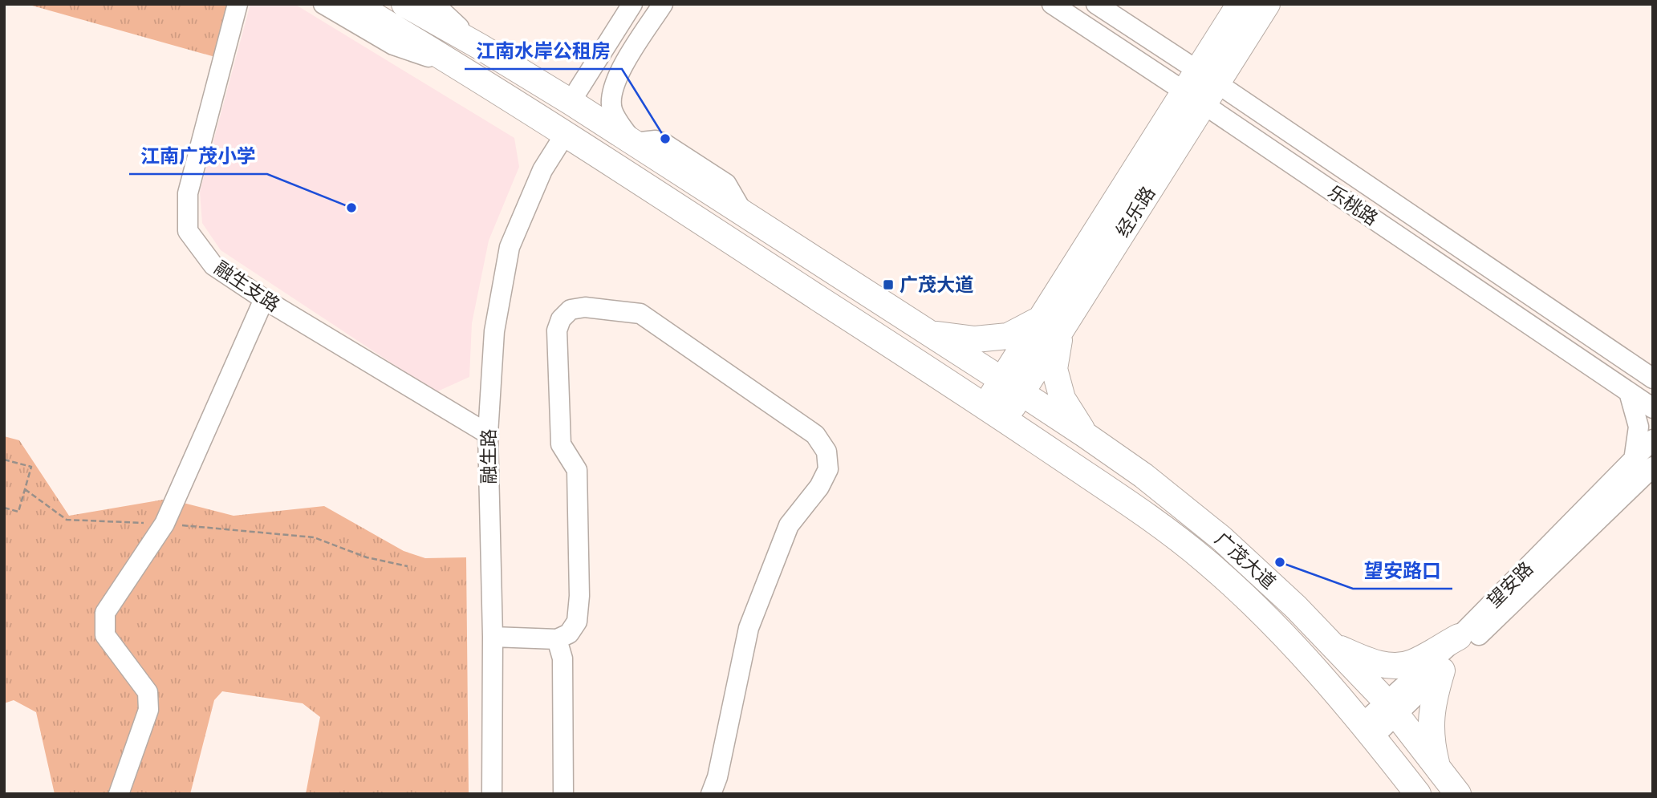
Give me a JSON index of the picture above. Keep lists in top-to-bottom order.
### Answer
{
  "streets": {
    "main road": ["经乐路", "广茂大道"],
    "street": [
      "乐桃路",
      "融生支路",
      "融生路",
      "望安路"
    ]
  },
  "crossings": [
    ["乐桃路", "经乐路"],
    ["经乐路", "广茂大道"],
    ["融生支路", "融生路"],
    ["融生路", "广茂大道"],
    ["广茂大道", "望安路"]
  ],
  "places": {
    "other": ["江南水岸公租房", "江南广茂小学", "望安路口"],
    "transit": ["广茂大道"]
  }
}
